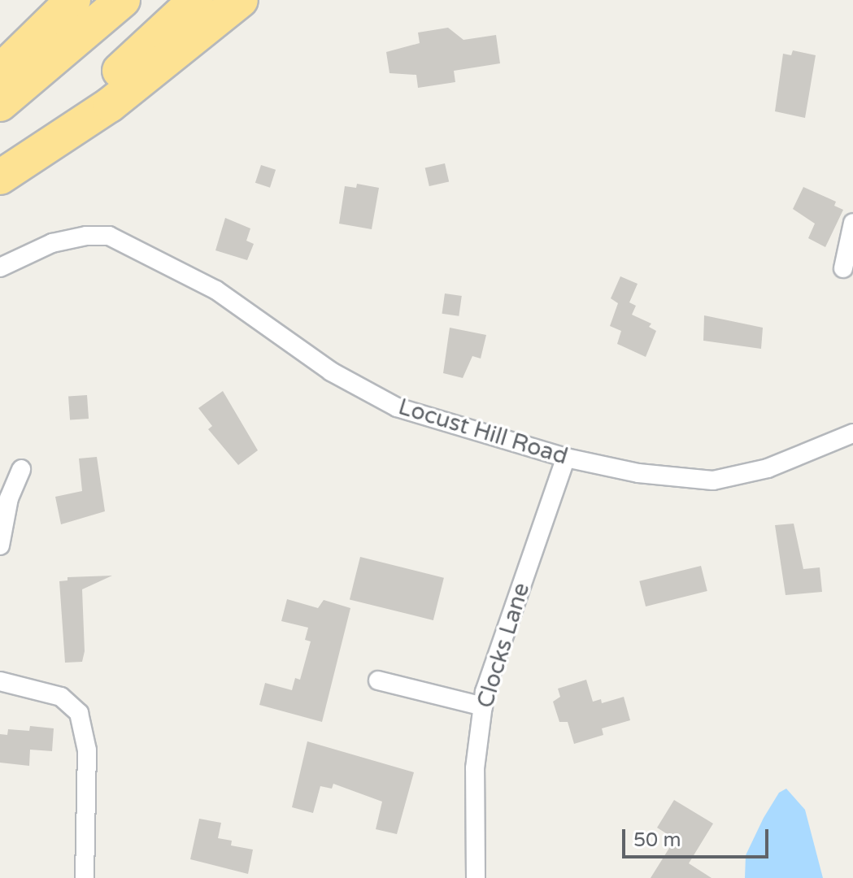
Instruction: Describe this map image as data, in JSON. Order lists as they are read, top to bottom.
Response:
{
  "streets": {
    "street": ["Locust Hill Road", "Clocks Lane"]
  },
  "crossings": [
    ["Locust Hill Road", "Clocks Lane"]
  ],
  "scale_bar": "50 m"
}
